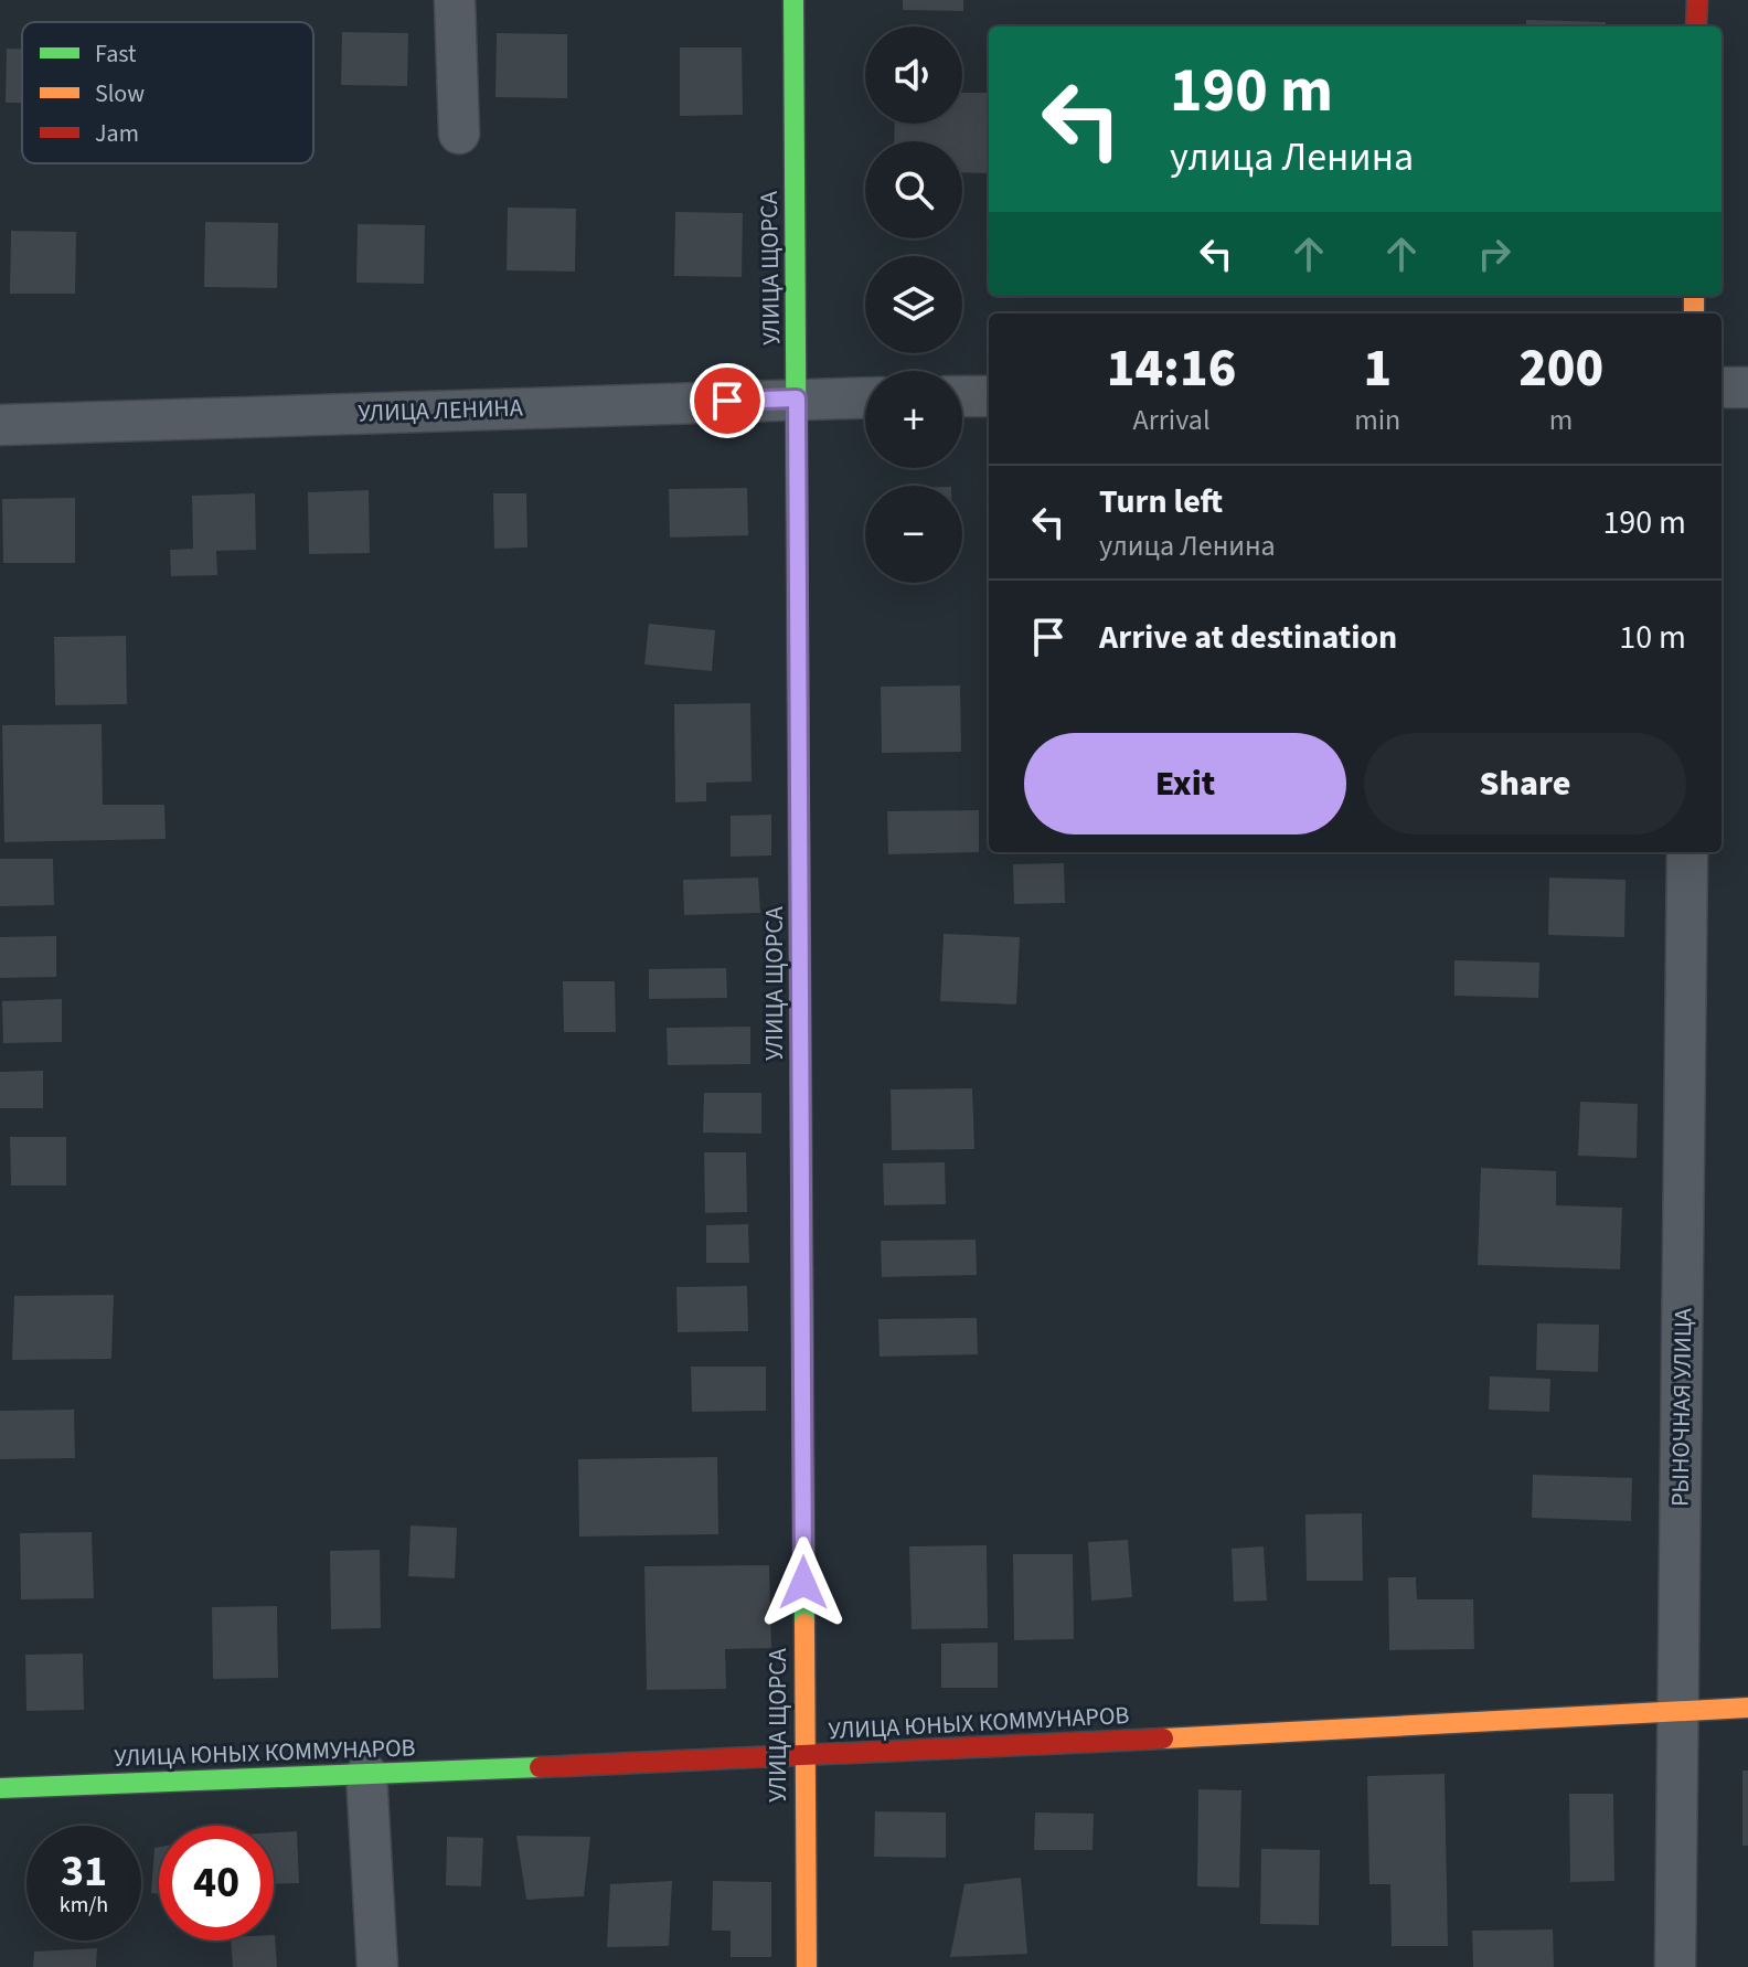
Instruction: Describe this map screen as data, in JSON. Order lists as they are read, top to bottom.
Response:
{
  "streets": {
    "street": [
      "УЛИЦА ЩОРСА",
      "УЛИЦА ЛЕНИНА",
      "РЫНОЧНАЯ УЛИЦА",
      "УЛИЦА ЮНЫХ КОММУНАРОВ"
    ]
  },
  "crossings": [
    ["УЛИЦА ЩОРСА", "УЛИЦА ЛЕНИНА"],
    ["УЛИЦА ЩОРСА", "УЛИЦА ЮНЫХ КОММУНАРОВ"],
    ["РЫНОЧНАЯ УЛИЦА", "УЛИЦА ЮНЫХ КОММУНАРОВ"]
  ],
  "legend": ["Fast", "Slow", "Jam"],
  "page": {
    "map_buttons": ["+", "−"],
    "turn": ["190 m", "улица Ленина"],
    "eta": [
      "14:16",
      "Arrival",
      "1",
      "min",
      "200",
      "m"
    ],
    "list": [
      {
        "name": "Turn left",
        "note": "улица Ленина",
        "value": "190 m"
      },
      {
        "name": "Arrive at destination",
        "value": "10 m"
      }
    ],
    "buttons": ["Exit", "Share"],
    "speed": "31 km/h",
    "limit": "40"
  }
}
